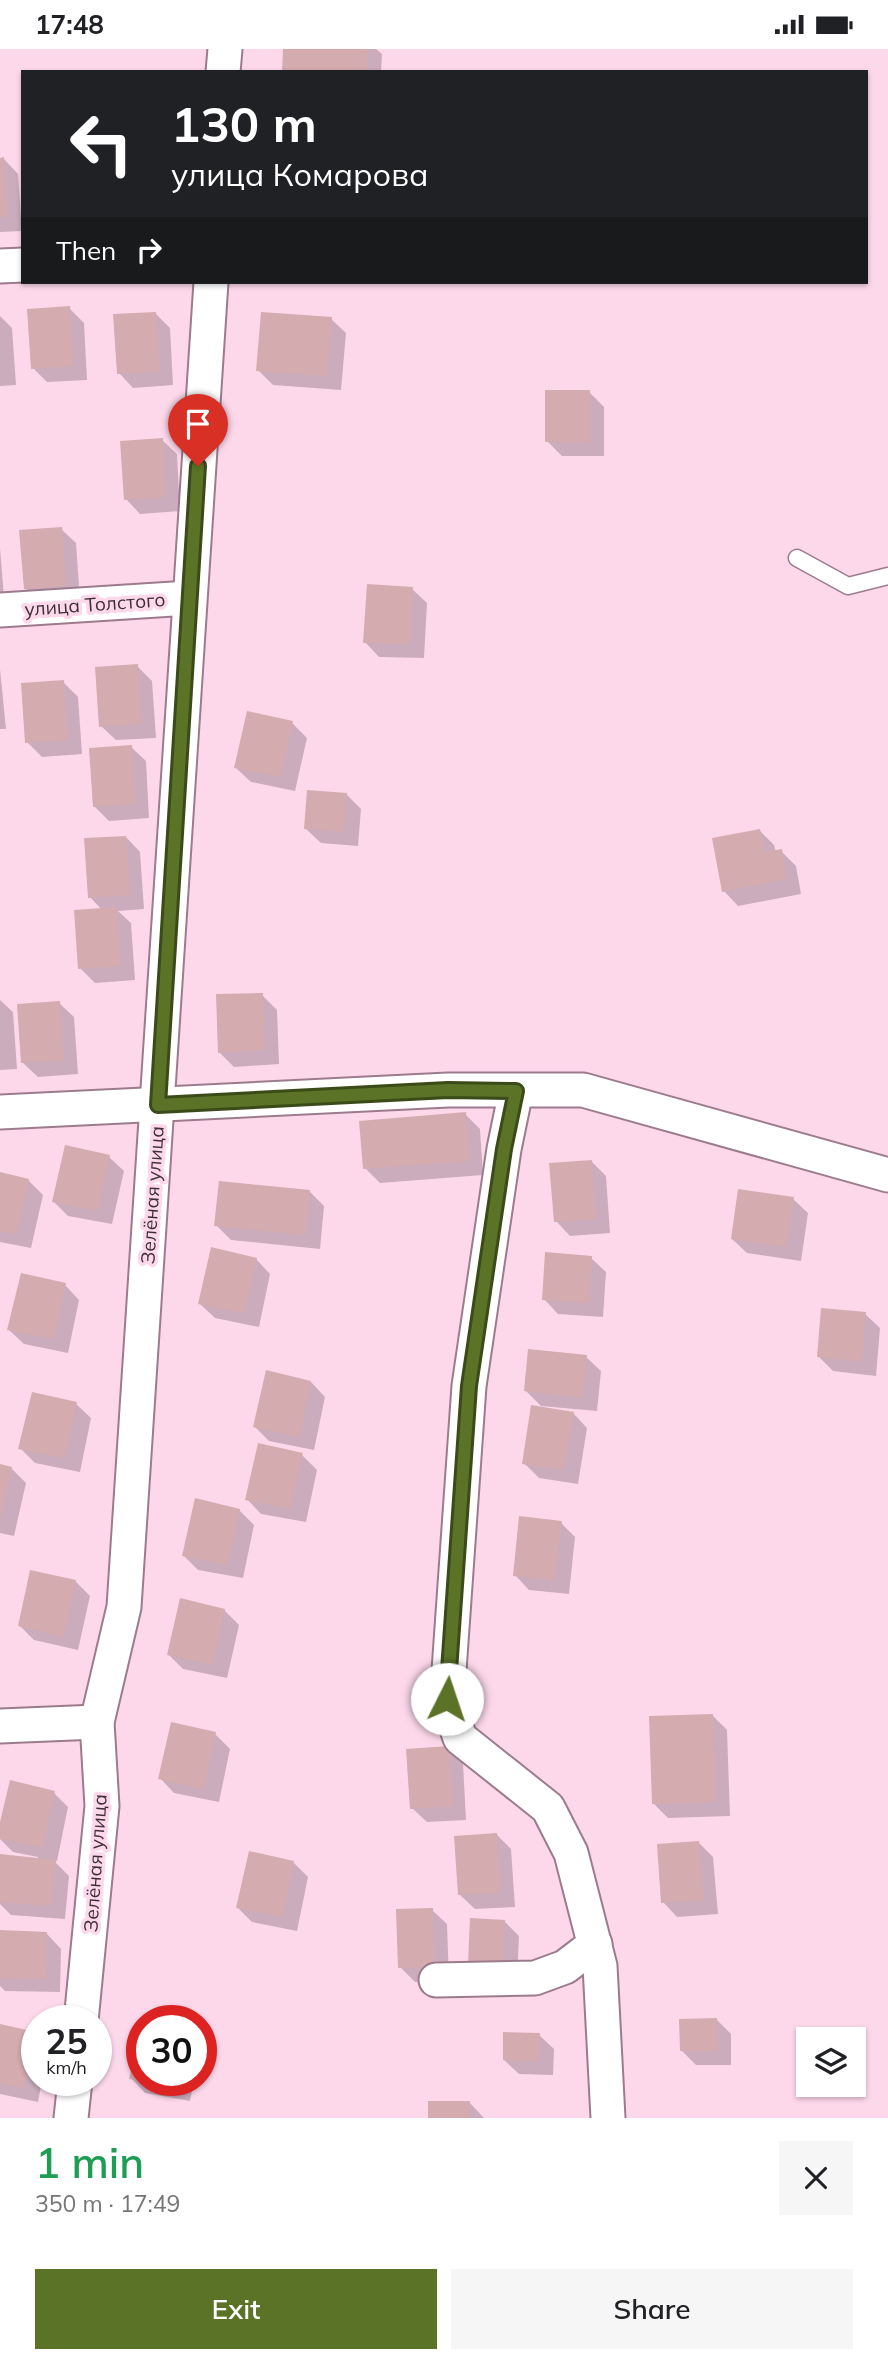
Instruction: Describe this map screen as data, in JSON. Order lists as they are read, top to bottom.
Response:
{
  "streets": {
    "street": ["улица Толстого", "Зелёная улица"]
  },
  "crossings": [
    ["улица Толстого", "Зелёная улица"]
  ],
  "page": {
    "status": "17:48",
    "turn": ["130 m", "улица Комарова"],
    "then": "Then",
    "speed": "25 km/h",
    "limit": "30",
    "heading": ["1 min", "350 m · 17:49"],
    "buttons": ["Exit", "Share"]
  }
}
